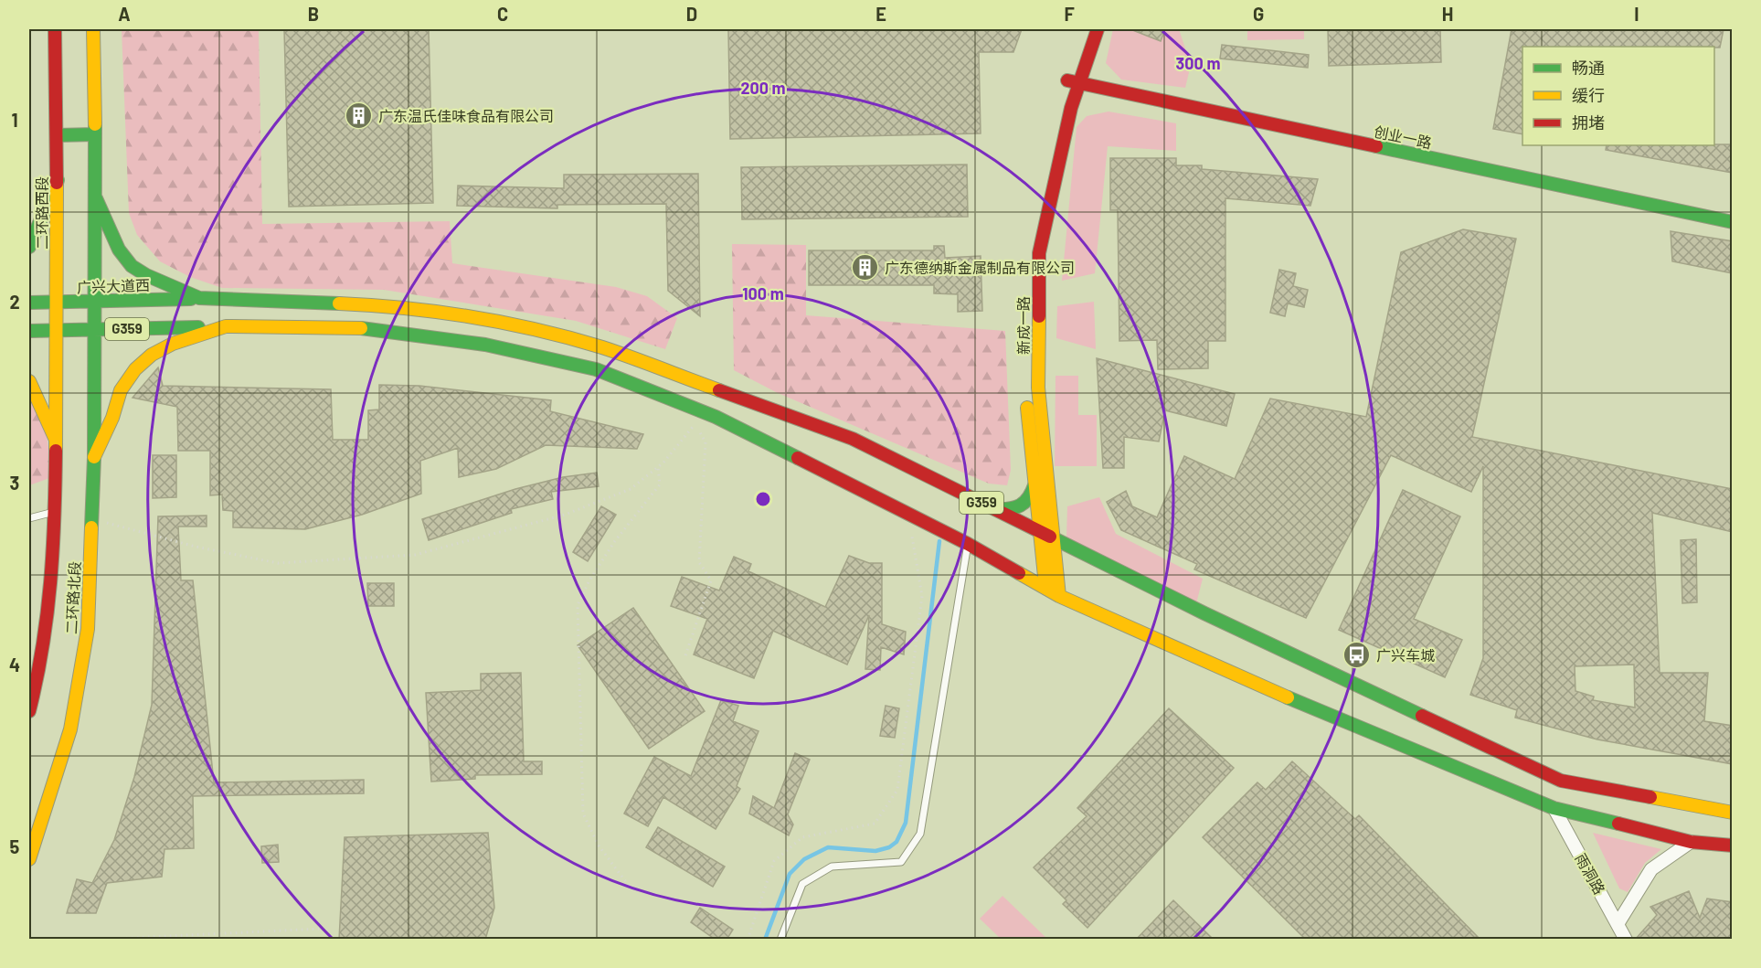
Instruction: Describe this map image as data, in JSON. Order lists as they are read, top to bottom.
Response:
{
  "streets": {
    "main road": [
      "创业一路",
      "二环路西段",
      "广兴大道西",
      "新成一路",
      "G359",
      "二环路北段"
    ],
    "street": ["雨洞路"]
  },
  "crossings": [
    ["创业一路", "新成一路"],
    ["二环路西段", "广兴大道西"],
    ["二环路西段", "G359"],
    ["二环路西段", "二环路北段"],
    ["广兴大道西", "G359"],
    ["新成一路", "G359"],
    ["G359", "二环路北段"],
    ["G359", "雨洞路"]
  ],
  "places": {
    "building": ["广东温氏佳味食品有限公司", "广东德纳斯金属制品有限公司"],
    "bus stop": ["广兴车城"]
  },
  "legend": ["畅通", "缓行", "拥堵"],
  "grid": {
    "columns": [
      "A",
      "B",
      "C",
      "D",
      "E",
      "F",
      "G",
      "H",
      "I"
    ],
    "rows": [
      "1",
      "2",
      "3",
      "4",
      "5"
    ]
  },
  "rings": ["300 m", "200 m", "100 m"]
}
